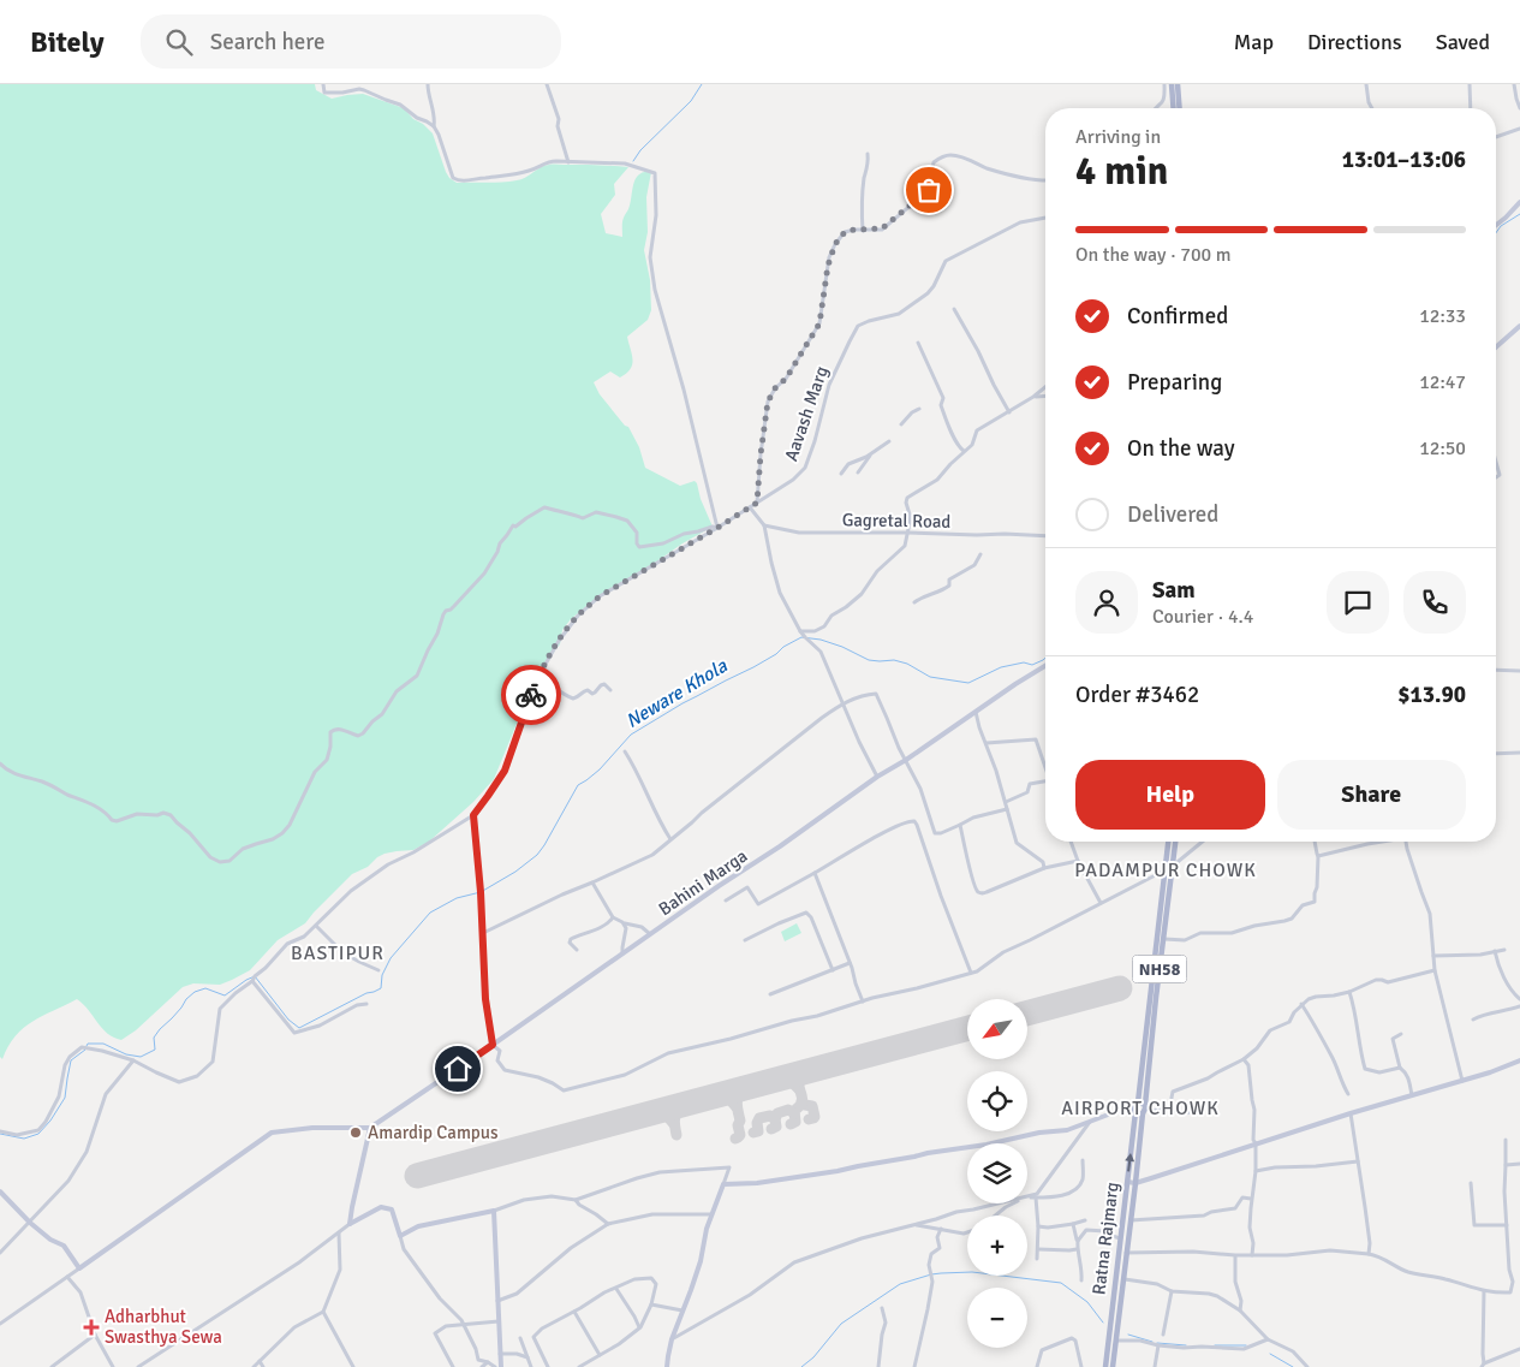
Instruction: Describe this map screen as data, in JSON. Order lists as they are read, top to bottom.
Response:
{
  "streets": {
    "main road": ["NH58", "Ratna Rajmarg"],
    "street": ["Aavash Marg", "Gagretal Road", "Bahini Marga"]
  },
  "districts": ["PADAMPUR CHOWK", "BASTIPUR", "AIRPORT CHOWK"],
  "water": ["Neware Khola"],
  "places": {
    "other": ["Amardip Campus"],
    "health": ["Adharbhut Swasthya Sewa"]
  },
  "north": "bottom left",
  "page": {
    "header": "Bitely",
    "search": "Search here",
    "nav": ["Map", "Directions", "Saved"],
    "heading": ["4 min", "Arriving in", "13:01–13:06"],
    "panel": [
      "Sam",
      "Courier · 4.4",
      "Order #3462",
      "$13.90"
    ],
    "bar": "On the way · 700 m",
    "list": [
      ["Confirmed", "12:33"],
      ["Preparing", "12:47"],
      ["On the way", "12:50"],
      "Delivered"
    ],
    "buttons": ["Help", "Share"],
    "map_buttons": ["+", "−"]
  }
}
